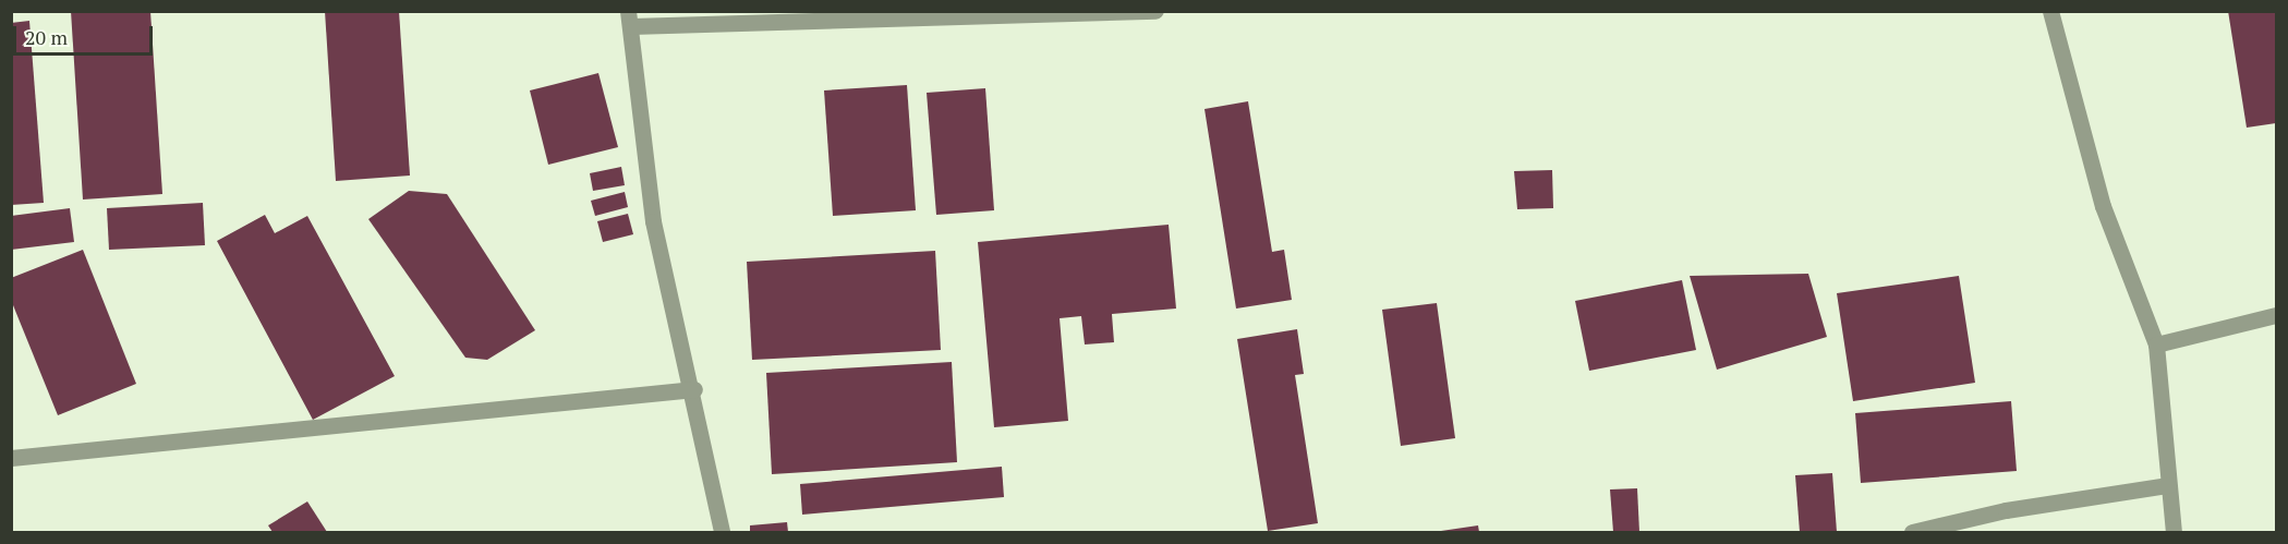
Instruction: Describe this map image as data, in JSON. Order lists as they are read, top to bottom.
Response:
{
  "scale_bar": "20 m"
}
